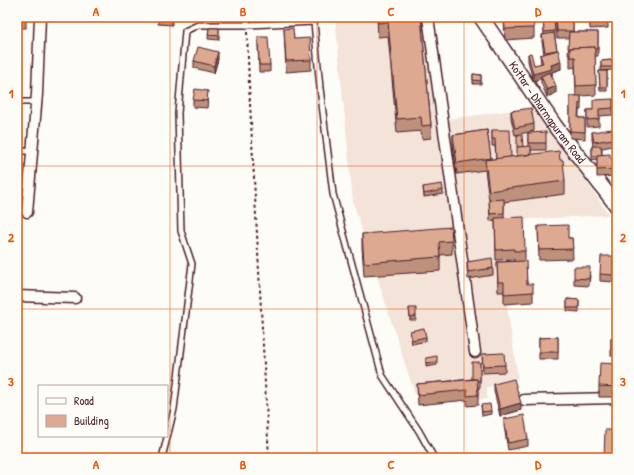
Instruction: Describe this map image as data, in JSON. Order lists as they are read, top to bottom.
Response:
{
  "streets": {
    "main road": ["Kottar - Dharmapuram Road"]
  },
  "legend": ["Road", "Building"],
  "grid": {
    "columns": [
      "A",
      "B",
      "C",
      "D"
    ],
    "rows": ["1", "2", "3"]
  }
}
